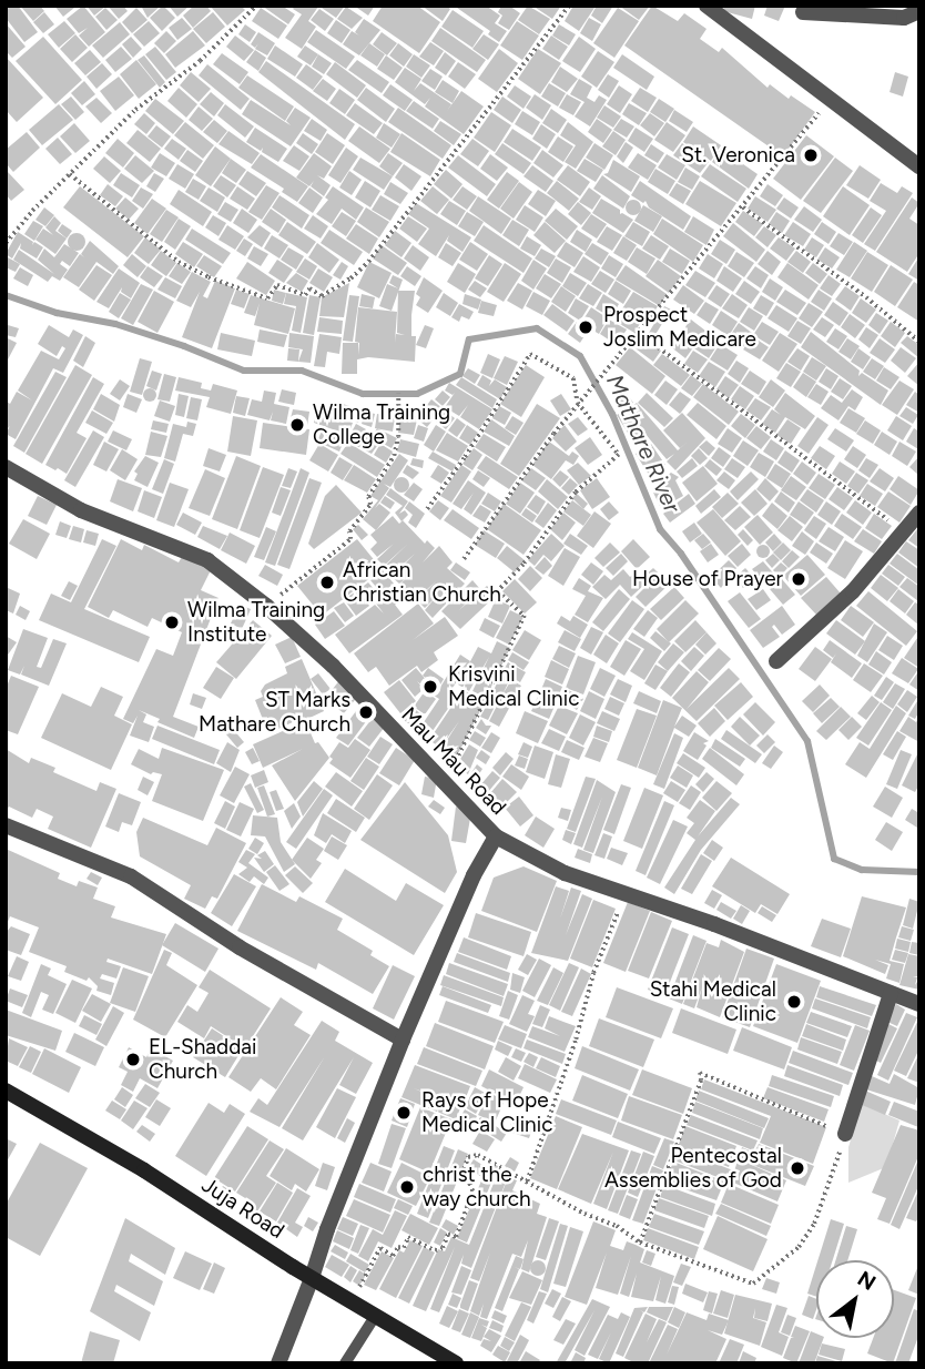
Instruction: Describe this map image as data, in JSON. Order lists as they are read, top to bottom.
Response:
{
  "streets": {
    "main road": ["Juja Road"],
    "street": ["Mau Mau Road"]
  },
  "water": ["Mathare River"],
  "places": [
    "St. Veronica",
    "Prospect Joslim Medicare",
    "Wilma Training College",
    "House of Prayer",
    "African Christian Church",
    "Wilma Training Institute",
    "Krisvini Medical Clinic",
    "ST Marks Mathare Church",
    "Stahi Medical Clinic",
    "EL-Shaddai Church",
    "Rays of Hope Medical Clinic",
    "Pentecostal Assemblies of God",
    "christ the way church"
  ],
  "north": "top right"
}
